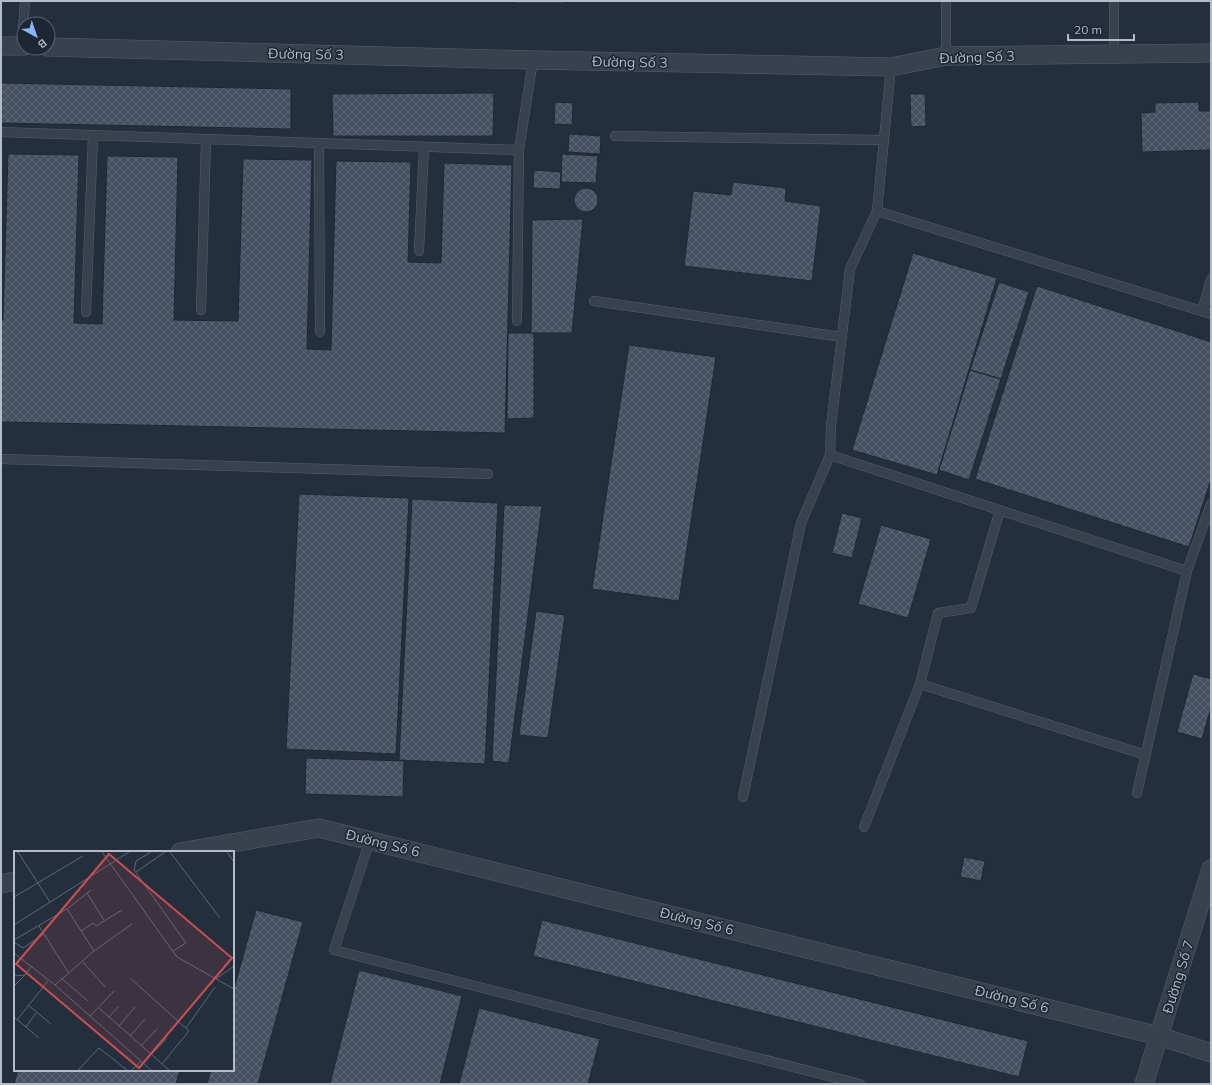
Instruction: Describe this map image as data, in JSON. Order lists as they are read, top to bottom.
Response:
{
  "streets": {
    "street": ["Đường Số 3", "Đường Số 6", "Đường Số 7"]
  },
  "crossings": [
    ["Đường Số 6", "Đường Số 7"]
  ],
  "scale_bar": "20 m",
  "north": "bottom right"
}
